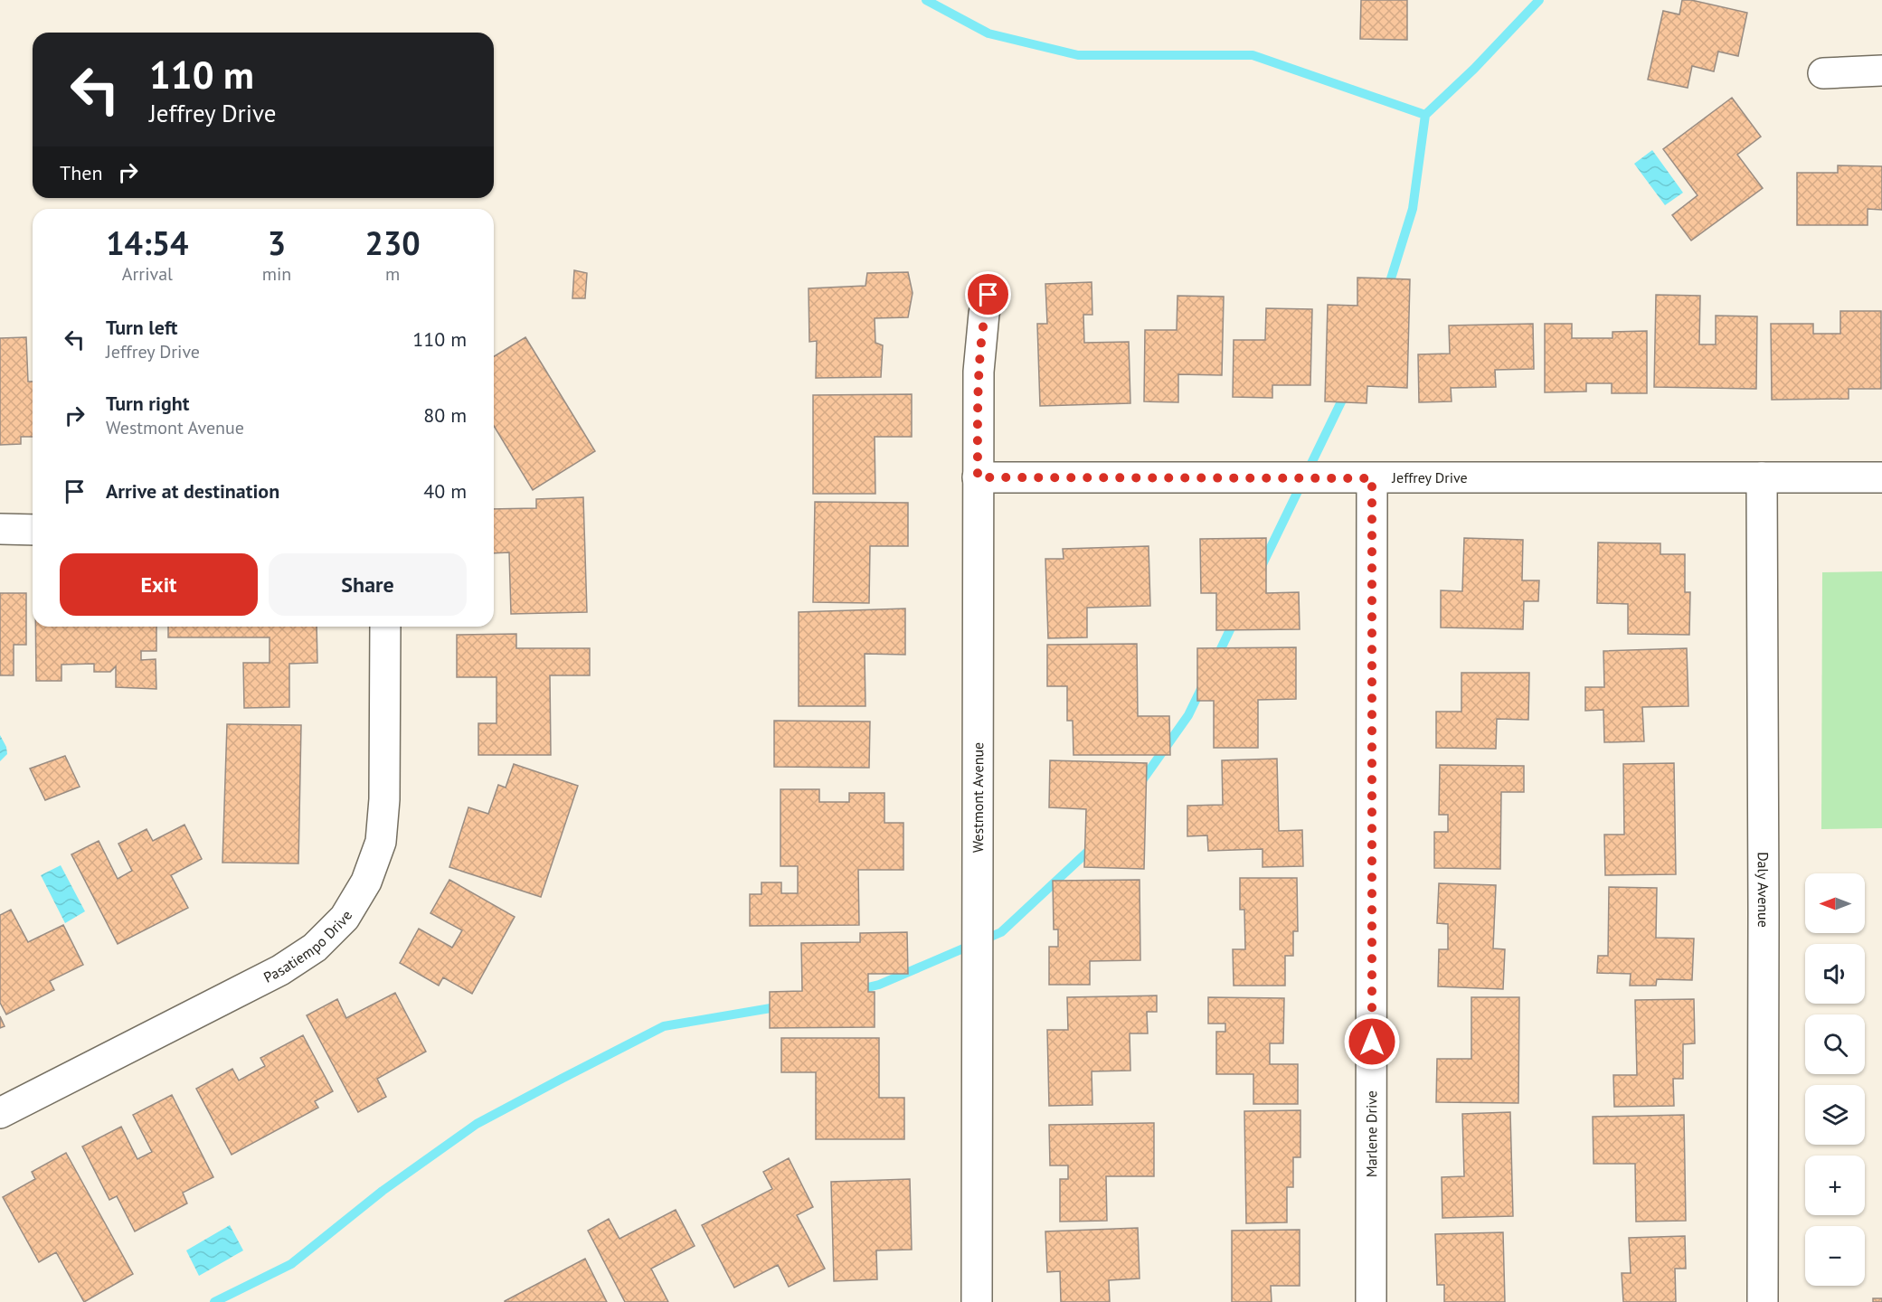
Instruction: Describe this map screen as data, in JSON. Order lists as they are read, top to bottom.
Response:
{
  "streets": {
    "street": [
      "Jeffrey Drive",
      "Westmont Avenue",
      "Daly Avenue",
      "Pasatiempo Drive",
      "Marlene Drive"
    ]
  },
  "crossings": [
    ["Jeffrey Drive", "Westmont Avenue"],
    ["Jeffrey Drive", "Daly Avenue"],
    ["Jeffrey Drive", "Marlene Drive"]
  ],
  "north": "left",
  "page": {
    "turn": ["110 m", "Jeffrey Drive"],
    "then": "Then",
    "eta": [
      "14:54",
      "Arrival",
      "3",
      "min",
      "230",
      "m"
    ],
    "list": [
      {
        "name": "Turn left",
        "note": "Jeffrey Drive",
        "value": "110 m"
      },
      {
        "name": "Turn right",
        "note": "Westmont Avenue",
        "value": "80 m"
      },
      {
        "name": "Arrive at destination",
        "value": "40 m"
      }
    ],
    "buttons": ["Exit", "Share"],
    "map_buttons": ["+", "−"]
  }
}
